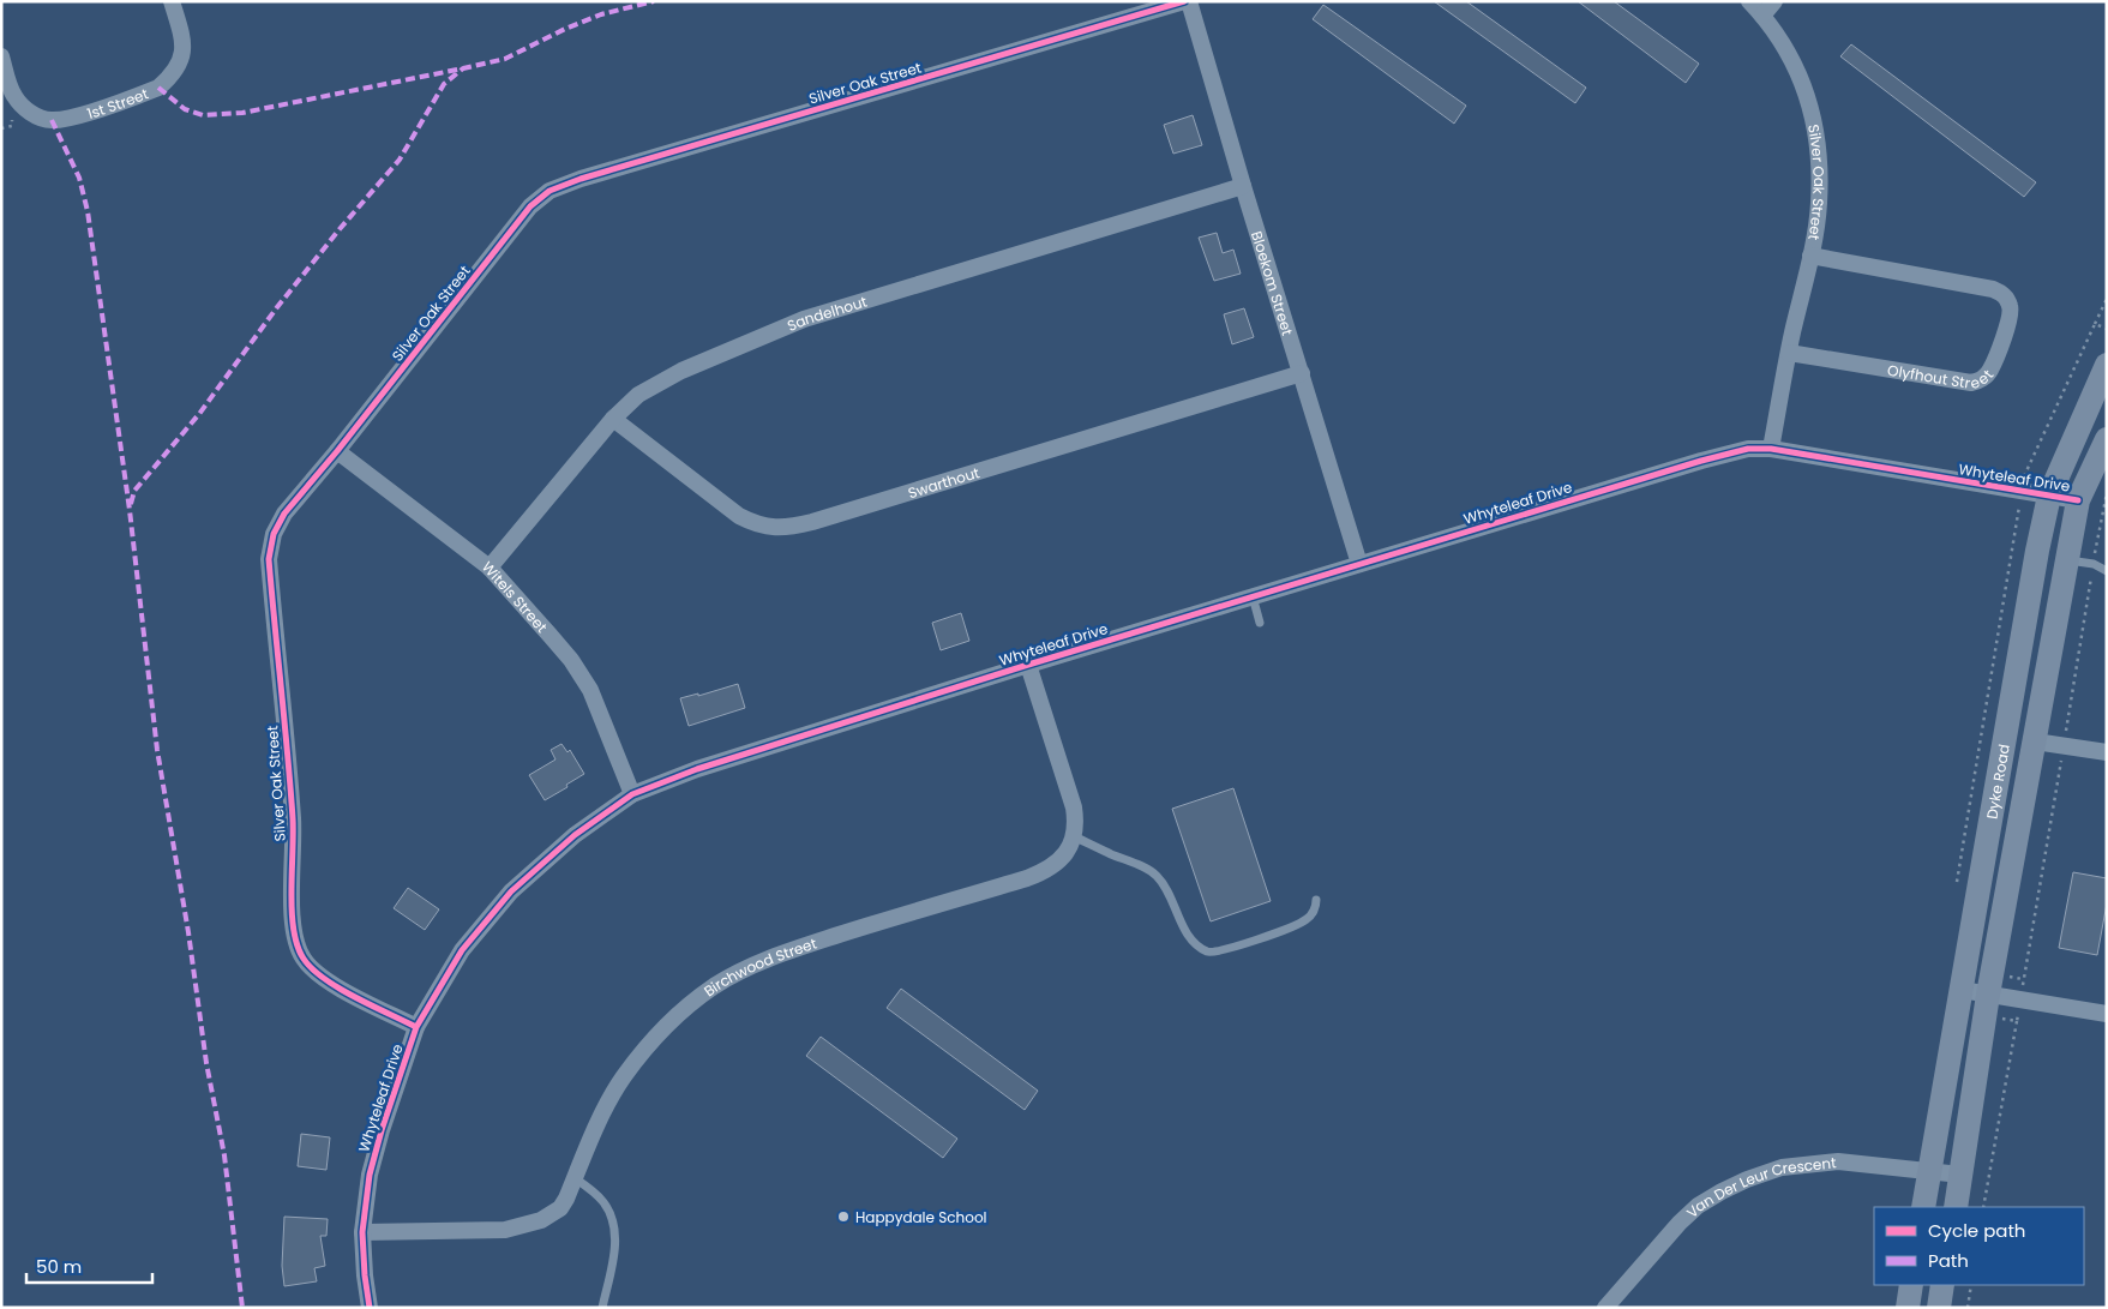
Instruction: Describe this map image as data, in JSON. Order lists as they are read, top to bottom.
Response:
{
  "streets": {
    "street": [
      "Silver Oak Street",
      "1st Street",
      "Bloekom Street",
      "Sandelhout",
      "Olyfhout Street",
      "Whyteleaf Drive",
      "Swarthout",
      "Witels Street",
      "Dyke Road",
      "Birchwood Street",
      "Van Der Leur Crescent"
    ]
  },
  "crossings": [
    ["Silver Oak Street", "Olyfhout Street"],
    ["Silver Oak Street", "Whyteleaf Drive"],
    ["Silver Oak Street", "Witels Street"],
    ["Bloekom Street", "Sandelhout"],
    ["Bloekom Street", "Whyteleaf Drive"],
    ["Bloekom Street", "Swarthout"],
    ["Sandelhout", "Swarthout"],
    ["Sandelhout", "Witels Street"],
    ["Whyteleaf Drive", "Witels Street"],
    ["Whyteleaf Drive", "Dyke Road"],
    ["Whyteleaf Drive", "Birchwood Street"],
    ["Dyke Road", "Van Der Leur Crescent"]
  ],
  "places": ["Happydale School"],
  "legend": ["Cycle path", "Path"],
  "scale_bar": "50 m"
}
